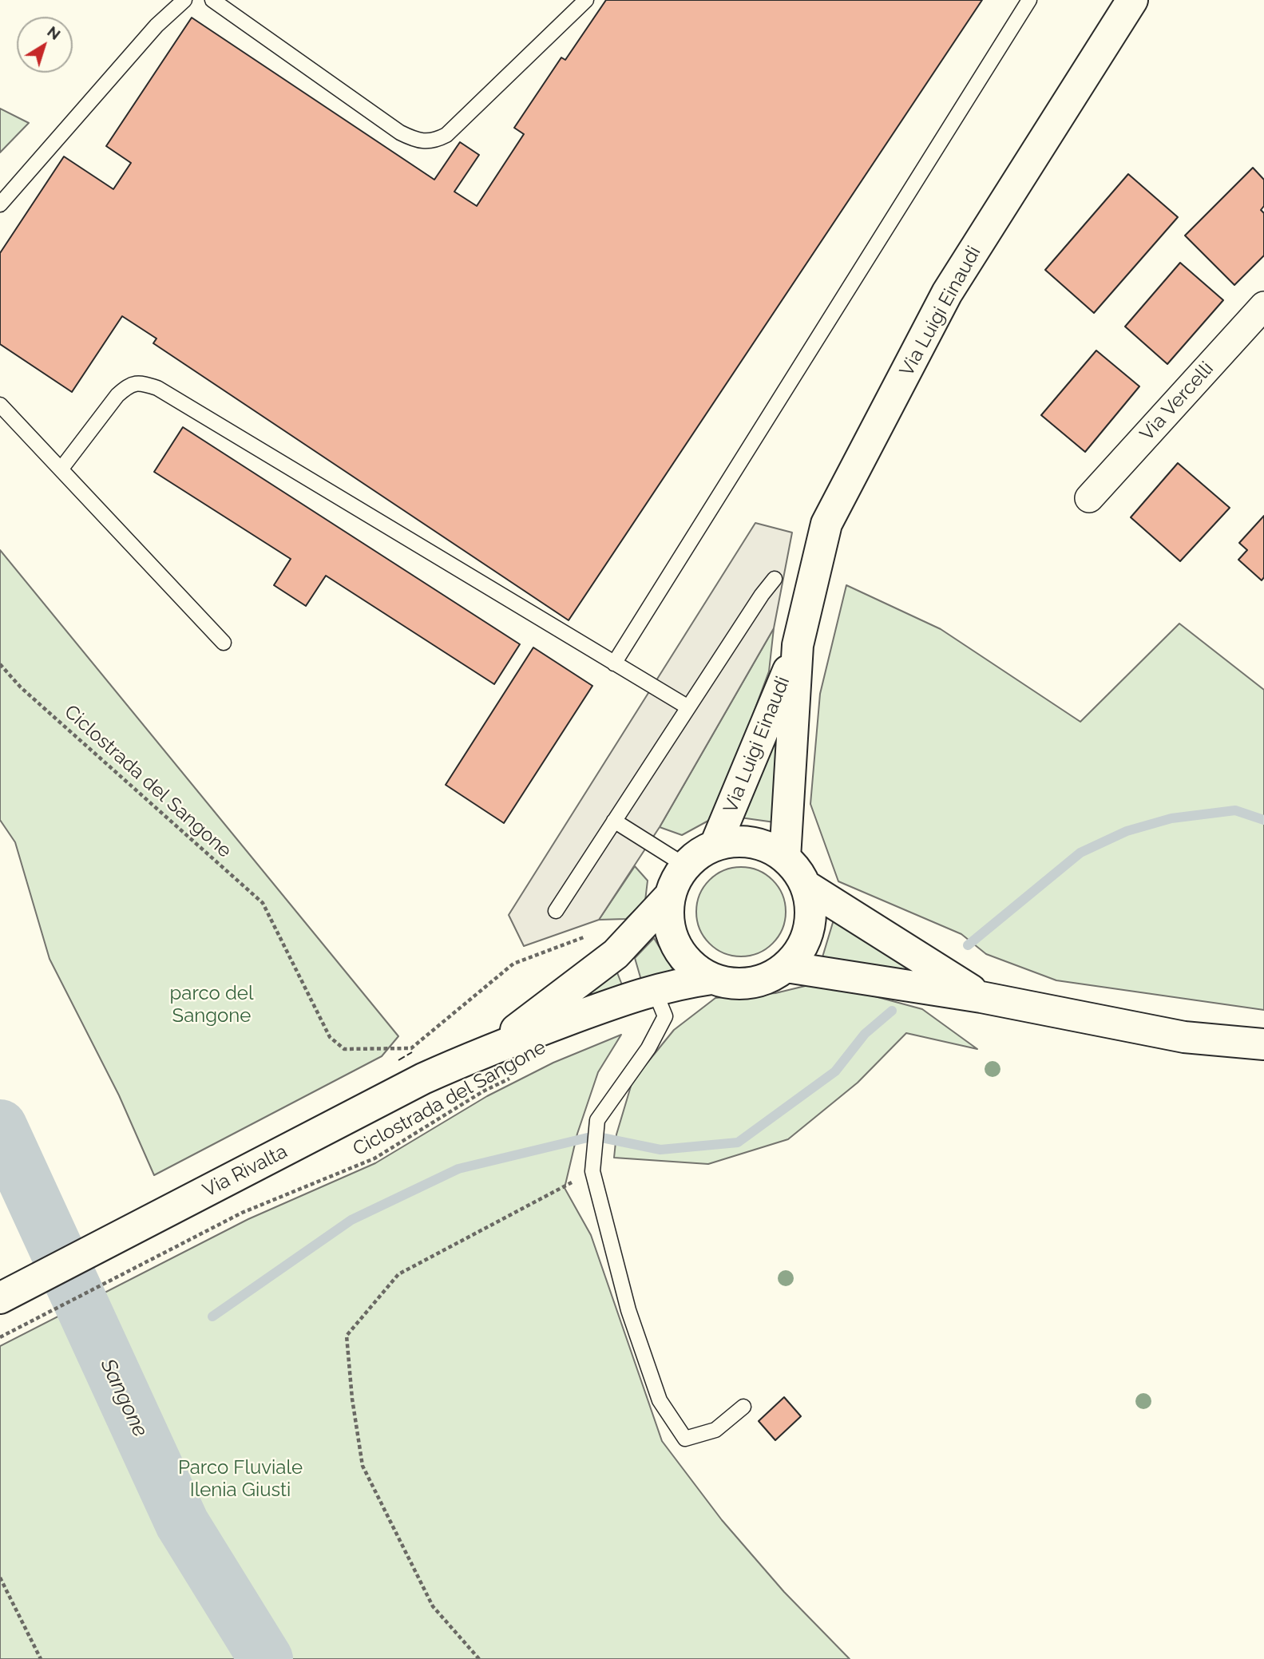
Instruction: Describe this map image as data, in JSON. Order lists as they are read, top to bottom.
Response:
{
  "streets": {
    "main road": ["Via Luigi Einaudi", "Via Rivalta"],
    "street": ["Via Vercelli"],
    "path": ["Ciclostrada del Sangone"]
  },
  "crossings": [
    ["Via Luigi Einaudi", "Via Rivalta"],
    ["Ciclostrada del Sangone", "Via Rivalta"]
  ],
  "water": ["Sangone"],
  "parks": ["parco del Sangone", "Parco Fluviale Ilenia Giusti"],
  "north": "top right"
}
